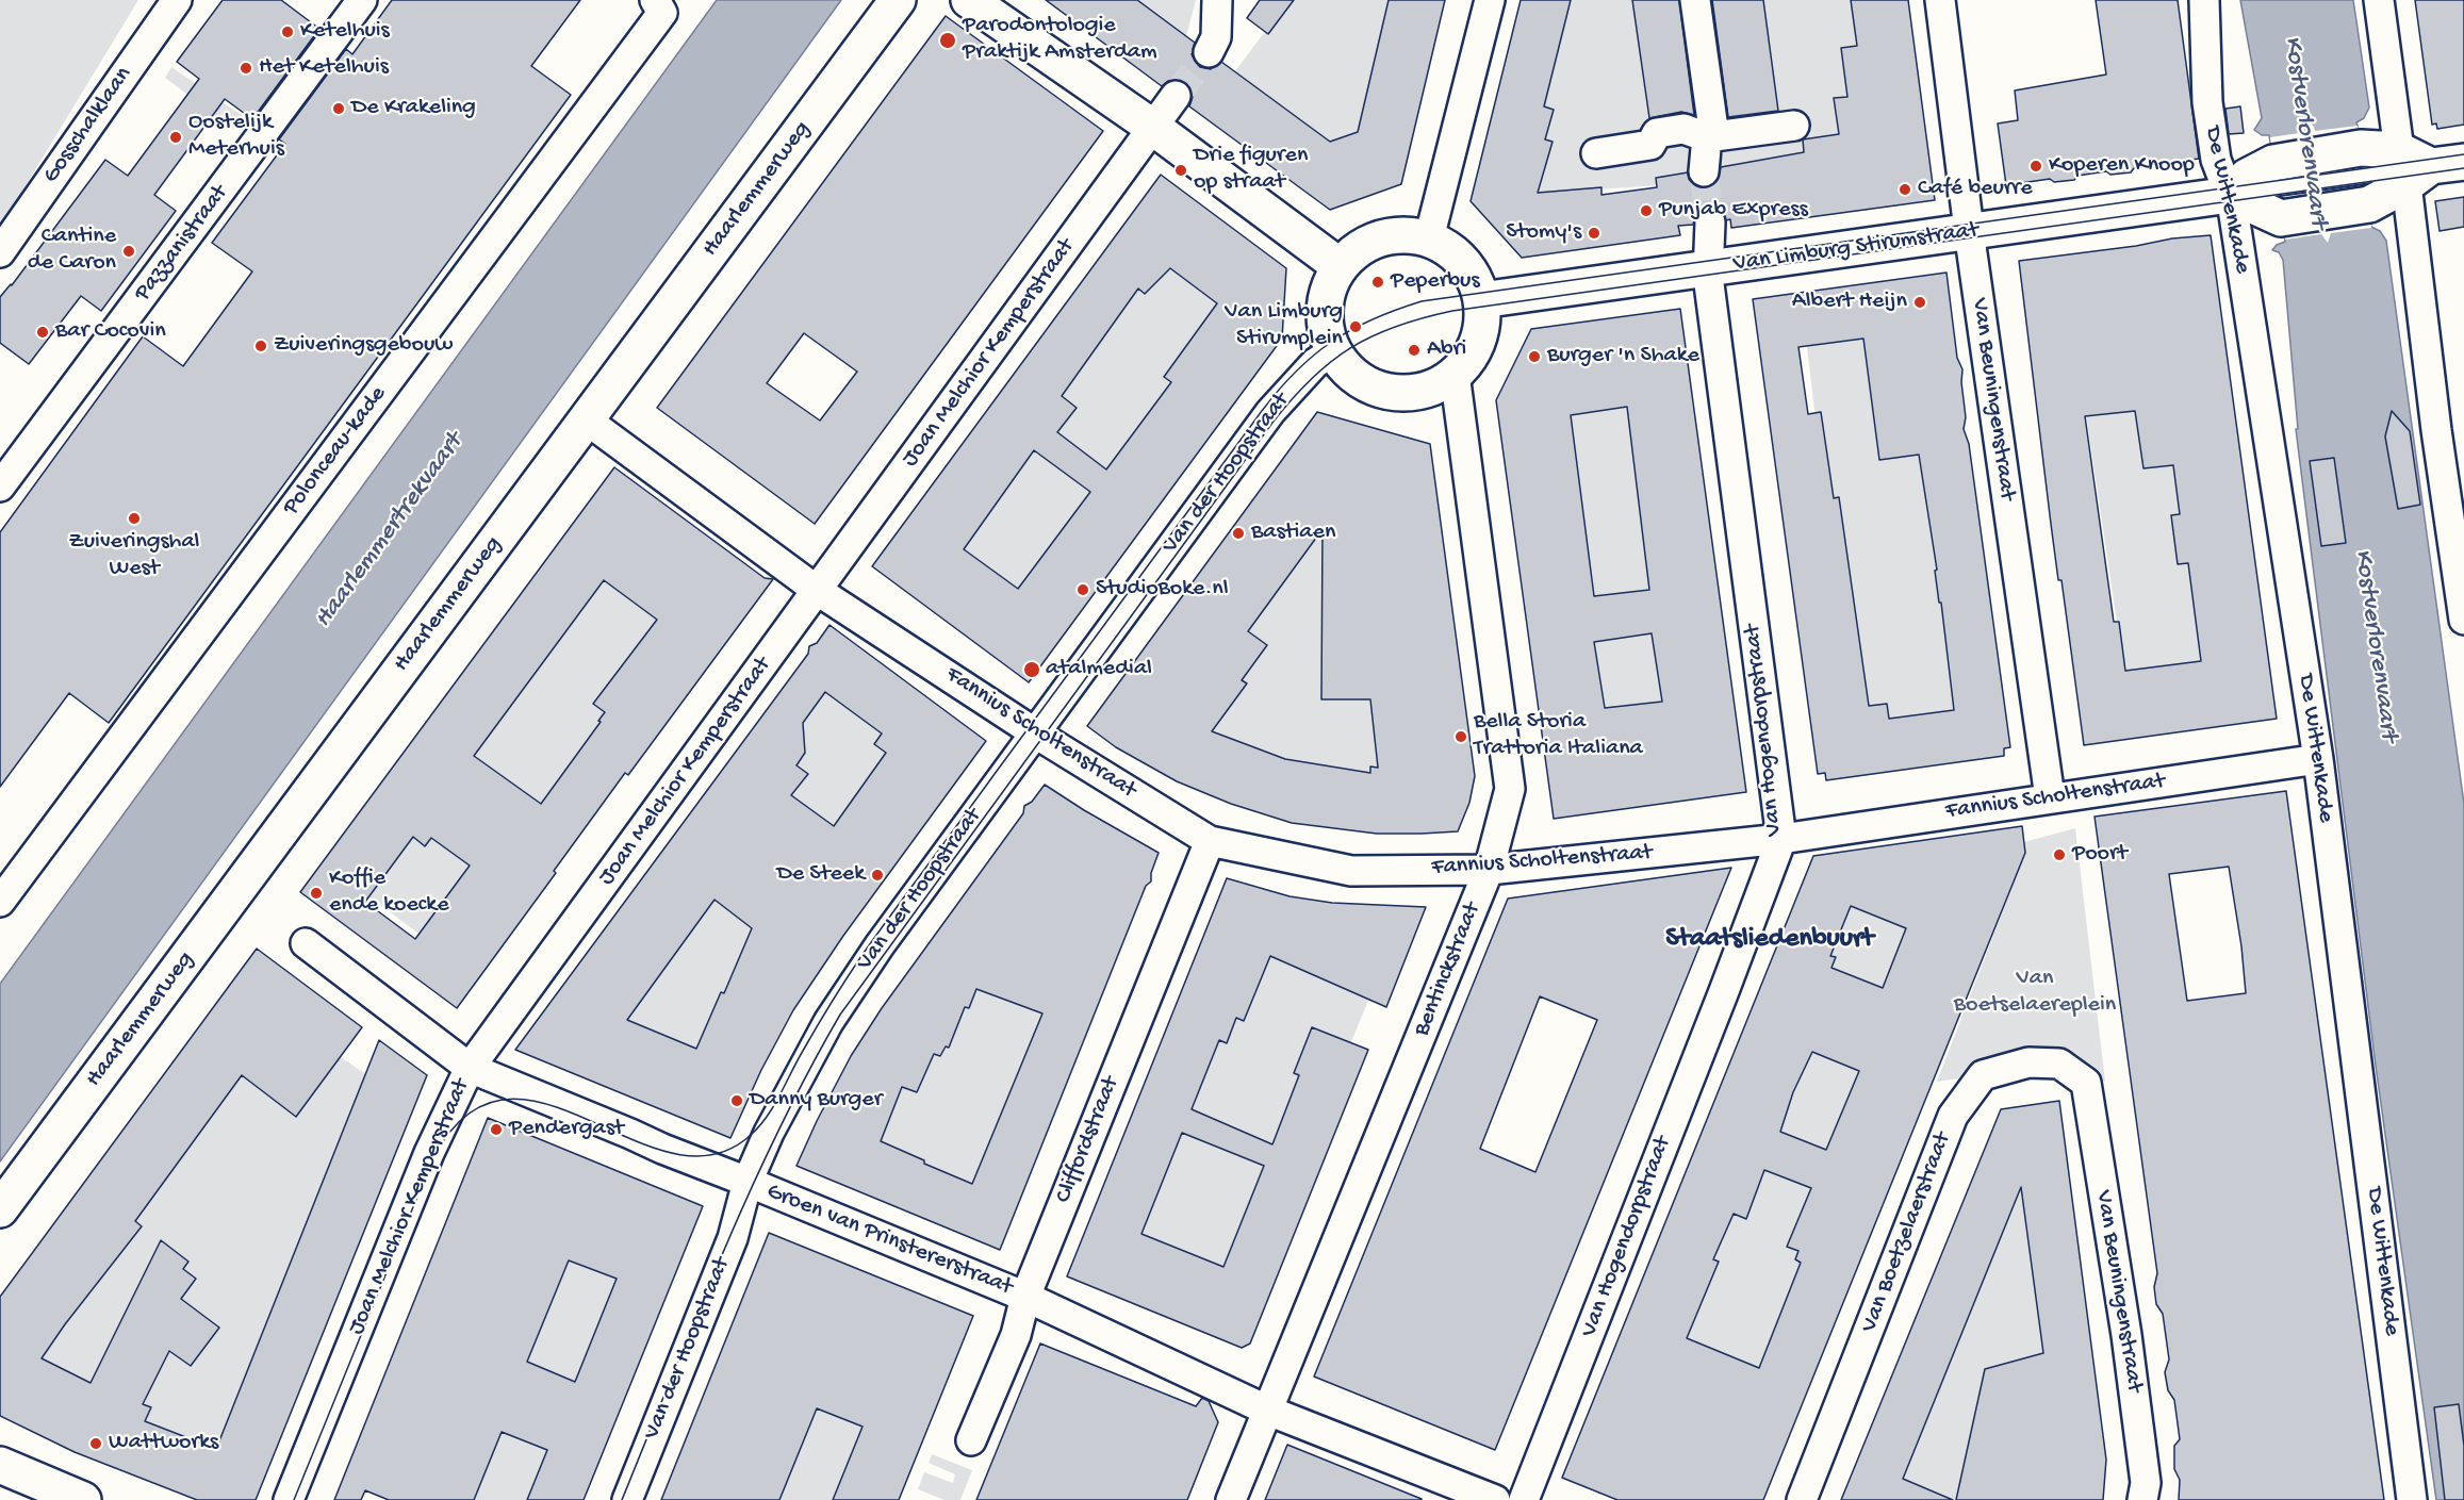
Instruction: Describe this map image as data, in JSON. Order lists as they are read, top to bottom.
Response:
{
  "streets": {
    "street": [
      "Gosschalklaan",
      "Haarlemmerweg",
      "De Wittenkade",
      "Pazzanistraat",
      "Van Limburg Stirumstraat",
      "Joan Melchior Kemperstraat",
      "Van Beuningenstraat",
      "Polonceau-kade",
      "Van der Hoopstraat",
      "Van Hogendorpstraat",
      "Fannius Scholtenstraat",
      "Bentinckstraat",
      "Cliffordstraat",
      "Van Boetzelaerstraat",
      "Groen van Prinstererstraat"
    ]
  },
  "crossings": [
    ["Haarlemmerweg", "Fannius Scholtenstraat"],
    ["De Wittenkade", "Van Limburg Stirumstraat"],
    ["De Wittenkade", "Fannius Scholtenstraat"],
    ["Van Limburg Stirumstraat", "Van Beuningenstraat"],
    ["Van Limburg Stirumstraat", "Van der Hoopstraat"],
    ["Van Limburg Stirumstraat", "Van Hogendorpstraat"],
    ["Van Limburg Stirumstraat", "Bentinckstraat"],
    ["Joan Melchior Kemperstraat", "Fannius Scholtenstraat"],
    ["Joan Melchior Kemperstraat", "Groen van Prinstererstraat"],
    ["Van Beuningenstraat", "Fannius Scholtenstraat"],
    ["Van Beuningenstraat", "Van Boetzelaerstraat"],
    ["Van der Hoopstraat", "Fannius Scholtenstraat"],
    ["Van der Hoopstraat", "Bentinckstraat"],
    ["Van der Hoopstraat", "Groen van Prinstererstraat"],
    ["Van Hogendorpstraat", "Fannius Scholtenstraat"],
    ["Fannius Scholtenstraat", "Bentinckstraat"],
    ["Fannius Scholtenstraat", "Cliffordstraat"],
    ["Bentinckstraat", "Groen van Prinstererstraat"],
    ["Cliffordstraat", "Groen van Prinstererstraat"]
  ],
  "districts": ["Staatsliedenbuurt"],
  "water": ["Kostverlorenvaart", "Haarlemmertrekvaart"],
  "parks": ["Van Boetselaereplein"],
  "places": [
    "Ketelhuis",
    "Parodontologie Praktijk Amsterdam",
    "Het Ketelhuis",
    "De Krakeling",
    "Oostelijk Meterhuis",
    "Koperen Knoop",
    "Drie figuren op straat",
    "Café beurre",
    "Punjab Express",
    "Stomy's",
    "Cantine de Caron",
    "Peperbus",
    "Albert Heijn",
    "Van Limburg Stirumplein",
    "Bar Cocovin",
    "Zuiveringsgebouw",
    "Abri",
    "Burger 'n Shake",
    "Zuiveringshal West",
    "Bastiaen",
    "StudioBoke.nl",
    "atalmedial",
    "Bella Storia Trattoria Italiana",
    "Poort",
    "De Steek",
    "Koffie ende koecke",
    "Danny Burger",
    "Pendergast",
    "Wattworks"
  ]
}
